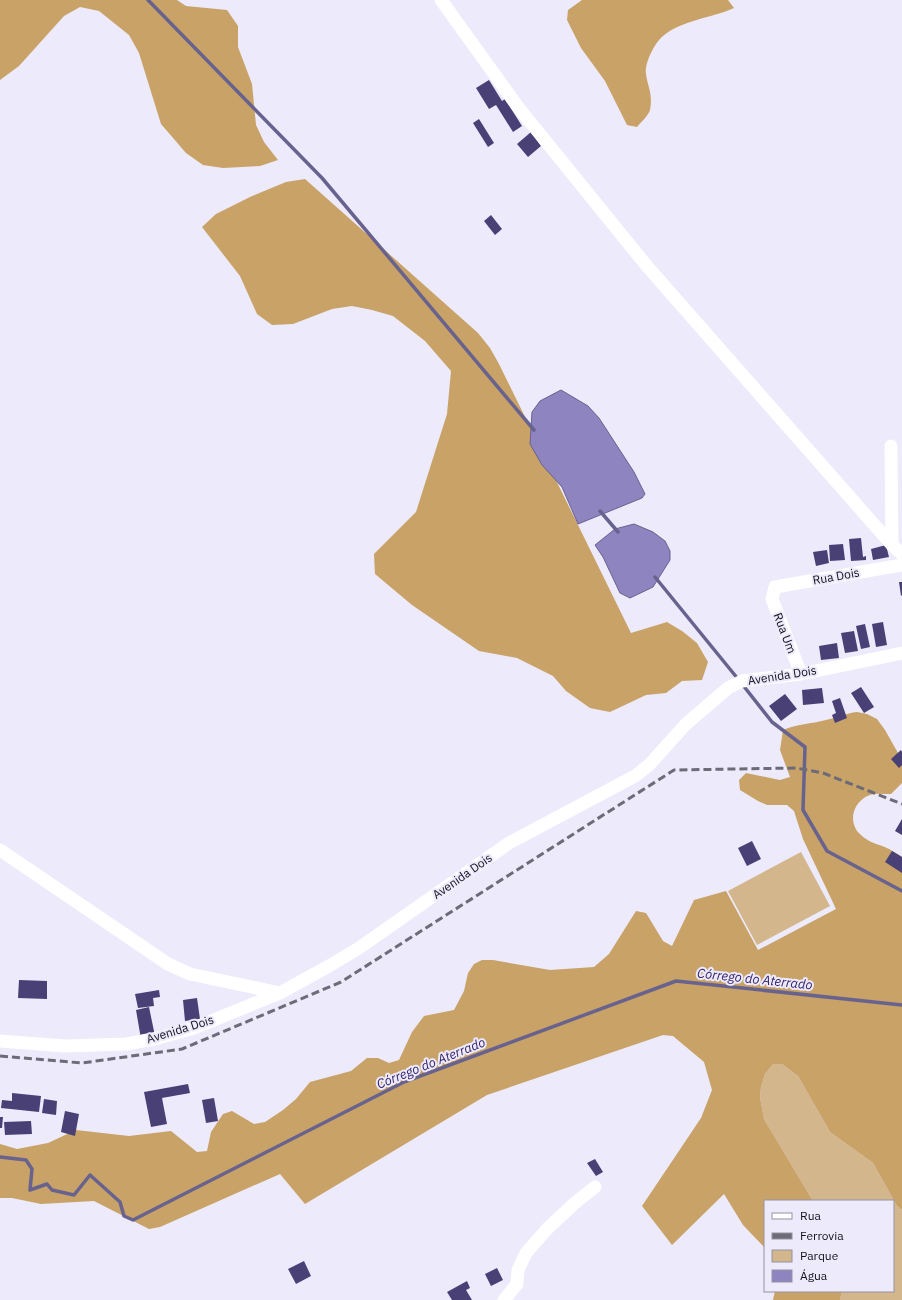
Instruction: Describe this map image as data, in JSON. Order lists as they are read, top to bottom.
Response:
{
  "streets": {
    "street": ["Rua Dois", "Rua Um", "Avenida Dois"]
  },
  "crossings": [
    ["Rua Dois", "Rua Um"],
    ["Rua Um", "Avenida Dois"]
  ],
  "water": ["Córrego do Aterrado"],
  "legend": [
    "Rua",
    "Ferrovia",
    "Parque",
    "Água"
  ]
}
